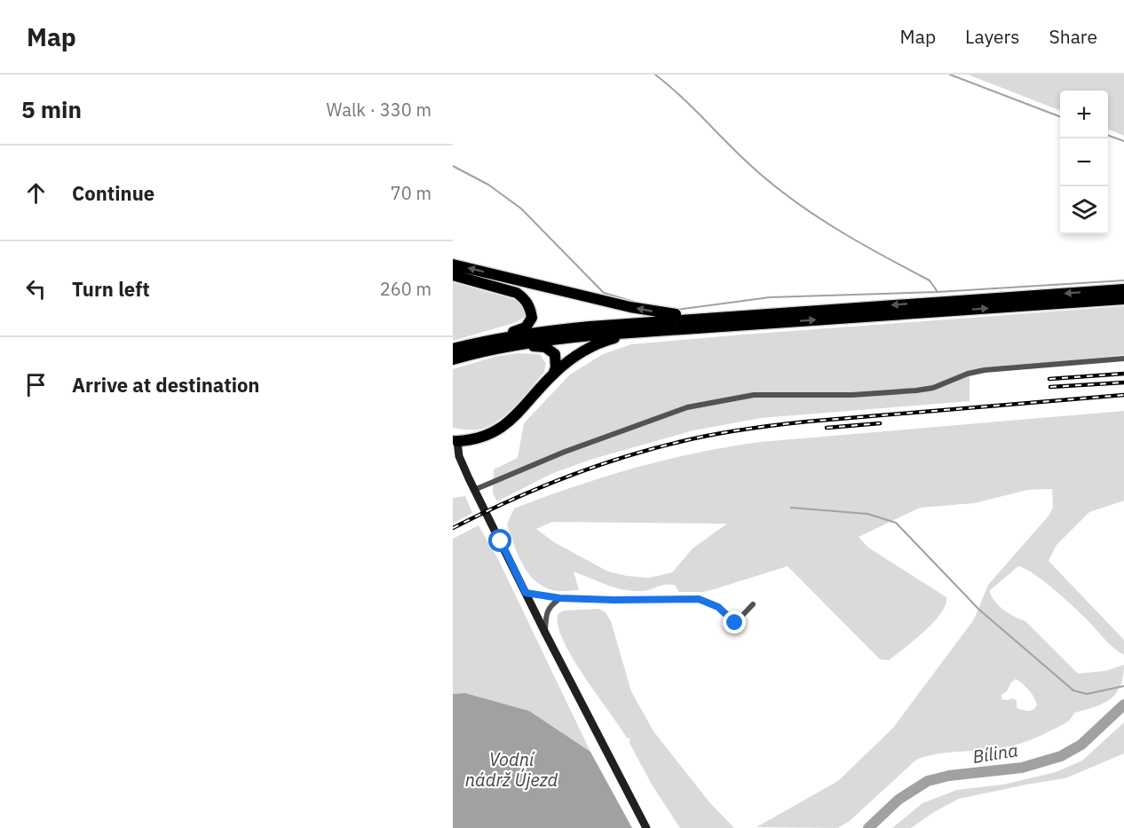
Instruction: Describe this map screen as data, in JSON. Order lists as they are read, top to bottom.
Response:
{
  "water": ["Bílina", "Vodní nádrž Újezd"],
  "page": {
    "header": "Map",
    "nav": ["Map", "Layers", "Share"],
    "heading": ["5 min", "Walk · 330 m"],
    "map_buttons": ["+", "−"],
    "list": [
      ["Continue", "70 m"],
      ["Turn left", "260 m"],
      "Arrive at destination"
    ]
  }
}
